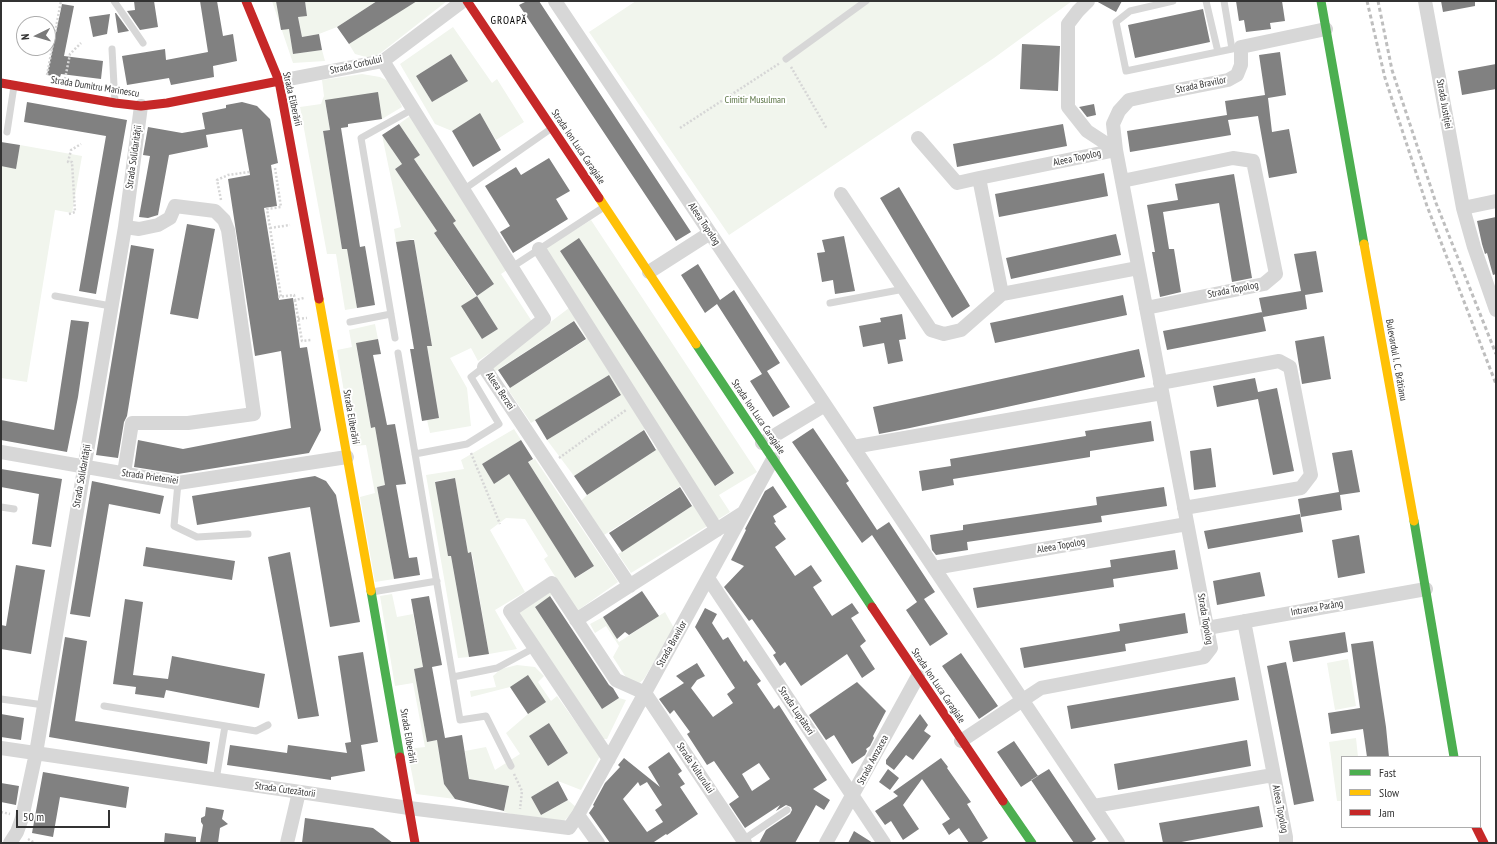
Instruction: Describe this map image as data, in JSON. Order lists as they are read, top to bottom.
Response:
{
  "streets": {
    "street": [
      "Strada Corbului",
      "Strada Bravilor",
      "Strada Dumitru Marinescu",
      "Strada Eliberării",
      "Strada Justiției",
      "Strada Ion Luca Caragiale",
      "Strada Solidarității",
      "Aleea Topolog",
      "Strada Topolog",
      "Bulevardul I. C. Brătianu",
      "Aleea Berzei",
      "Strada Prieteniei",
      "Intrarea Parâng",
      "Strada Luptători",
      "Strada Amzacea",
      "Strada Vulturului",
      "Strada Cutezătorii"
    ]
  },
  "crossings": [
    ["Strada Corbului", "Strada Dumitru Marinescu"],
    ["Strada Corbului", "Strada Eliberării"],
    ["Strada Corbului", "Aleea Berzei"],
    ["Strada Bravilor", "Strada Ion Luca Caragiale"],
    ["Strada Bravilor", "Aleea Topolog"],
    ["Strada Bravilor", "Strada Topolog"],
    ["Strada Bravilor", "Strada Luptători"],
    ["Strada Bravilor", "Strada Vulturului"],
    ["Strada Bravilor", "Strada Cutezătorii"],
    ["Strada Dumitru Marinescu", "Strada Eliberării"],
    ["Strada Dumitru Marinescu", "Strada Solidarității"],
    ["Strada Eliberării", "Strada Prieteniei"],
    ["Strada Eliberării", "Strada Cutezătorii"],
    ["Strada Ion Luca Caragiale", "Strada Amzacea"],
    ["Strada Solidarității", "Strada Prieteniei"],
    ["Strada Solidarității", "Strada Cutezătorii"],
    ["Aleea Topolog", "Strada Topolog"],
    ["Aleea Topolog", "Intrarea Parâng"],
    ["Strada Topolog", "Intrarea Parâng"],
    ["Bulevardul I. C. Brătianu", "Intrarea Parâng"],
    ["Strada Luptători", "Strada Amzacea"]
  ],
  "districts": ["GROAPĂ"],
  "parks": ["Cimitir Musulman"],
  "legend": ["Fast", "Slow", "Jam"],
  "scale_bar": "50 m",
  "north": "left"
}
